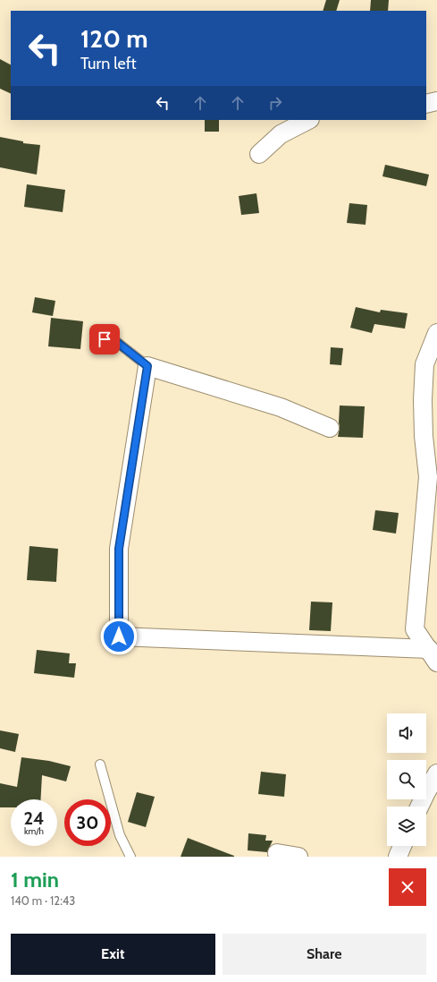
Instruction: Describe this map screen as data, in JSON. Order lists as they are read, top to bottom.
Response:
{
  "page": {
    "turn": ["120 m", "Turn left"],
    "speed": "24 km/h",
    "limit": "30",
    "heading": ["1 min", "140 m · 12:43"],
    "buttons": ["Exit", "Share"]
  }
}
